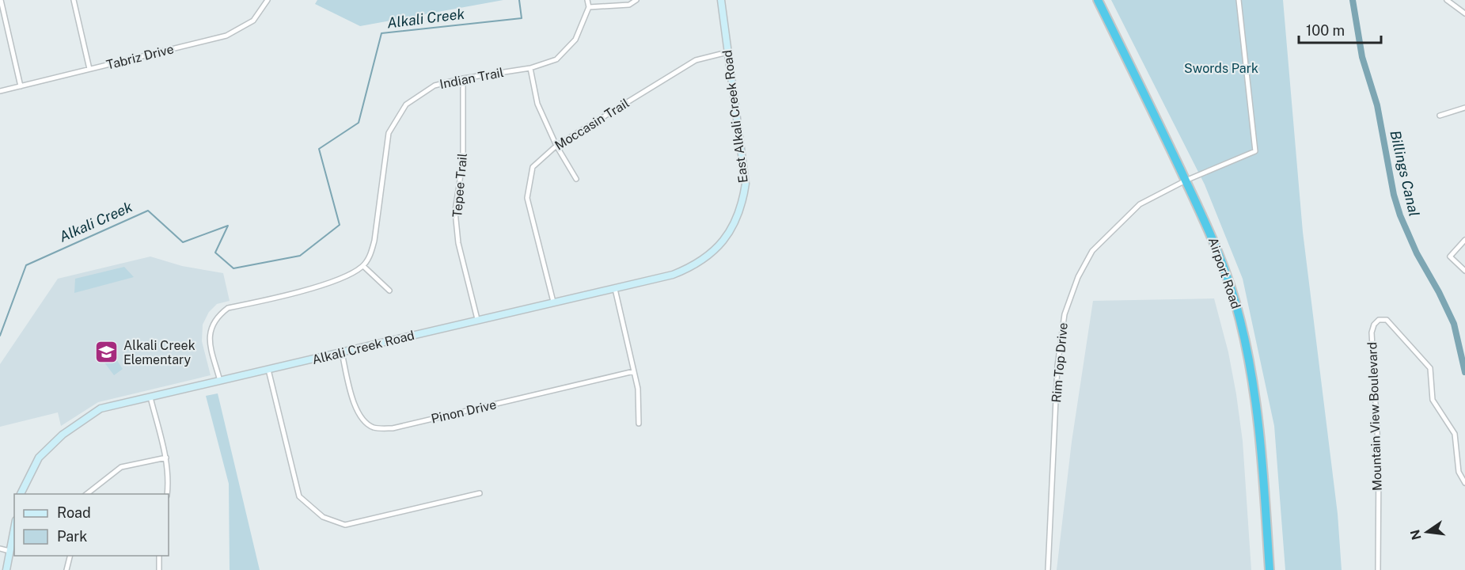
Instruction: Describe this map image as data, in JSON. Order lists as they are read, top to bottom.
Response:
{
  "streets": {
    "highway": ["Airport Road"],
    "street": [
      "Tabriz Drive",
      "Indian Trail",
      "East Alkali Creek Road",
      "Moccasin Trail",
      "Tepee Trail",
      "Alkali Creek Road",
      "Rim Top Drive",
      "Pinon Drive",
      "Mountain View Boulevard"
    ]
  },
  "crossings": [
    ["Indian Trail", "Tepee Trail"],
    ["East Alkali Creek Road", "Moccasin Trail"],
    ["East Alkali Creek Road", "Alkali Creek Road"],
    ["Moccasin Trail", "Alkali Creek Road"],
    ["Tepee Trail", "Alkali Creek Road"],
    ["Airport Road", "Rim Top Drive"],
    ["Alkali Creek Road", "Pinon Drive"]
  ],
  "water": ["Alkali Creek", "Billings Canal"],
  "parks": ["Swords Park"],
  "places": {
    "school or university": ["Alkali Creek Elementary"]
  },
  "legend": ["Road", "Park"],
  "scale_bar": "100 m",
  "north": "left"
}
